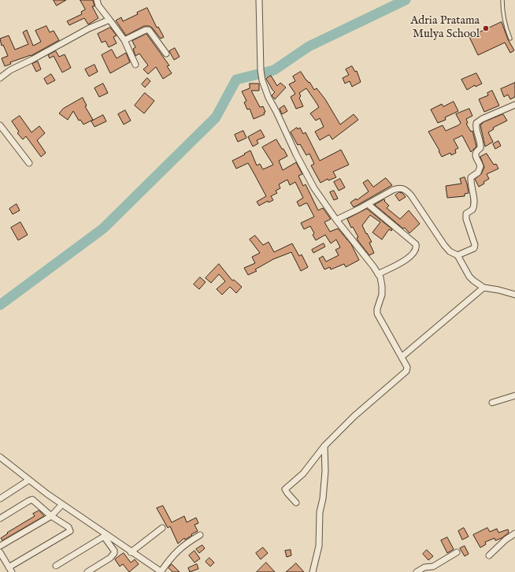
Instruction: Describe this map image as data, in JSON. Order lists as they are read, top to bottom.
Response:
{
  "places": ["Adria Pratama Mulya School"]
}
